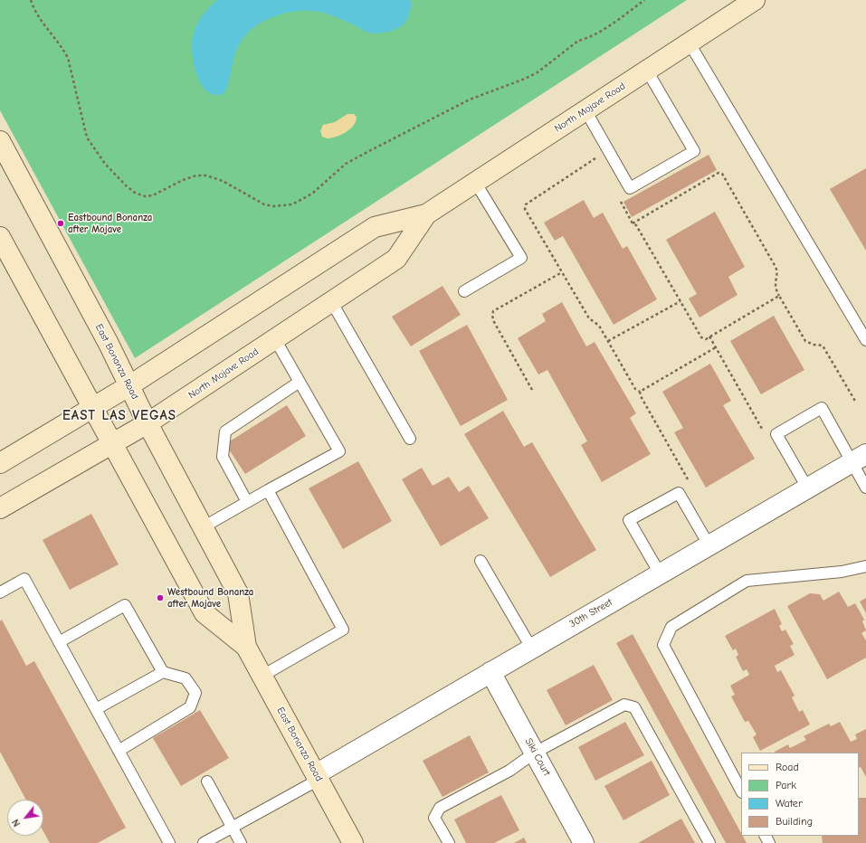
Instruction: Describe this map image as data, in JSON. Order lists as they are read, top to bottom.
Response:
{
  "streets": {
    "street": [
      "North Mojave Road",
      "East Bonanza Road",
      "30th Street",
      "Siki Court"
    ]
  },
  "crossings": [
    ["North Mojave Road", "East Bonanza Road"],
    ["East Bonanza Road", "30th Street"],
    ["30th Street", "Siki Court"]
  ],
  "districts": ["EAST LAS VEGAS"],
  "places": ["Eastbound Bonanza after Mojave", "Westbound Bonanza after Mojave"],
  "legend": [
    "Road",
    "Park",
    "Water",
    "Building"
  ],
  "north": "bottom left"
}
